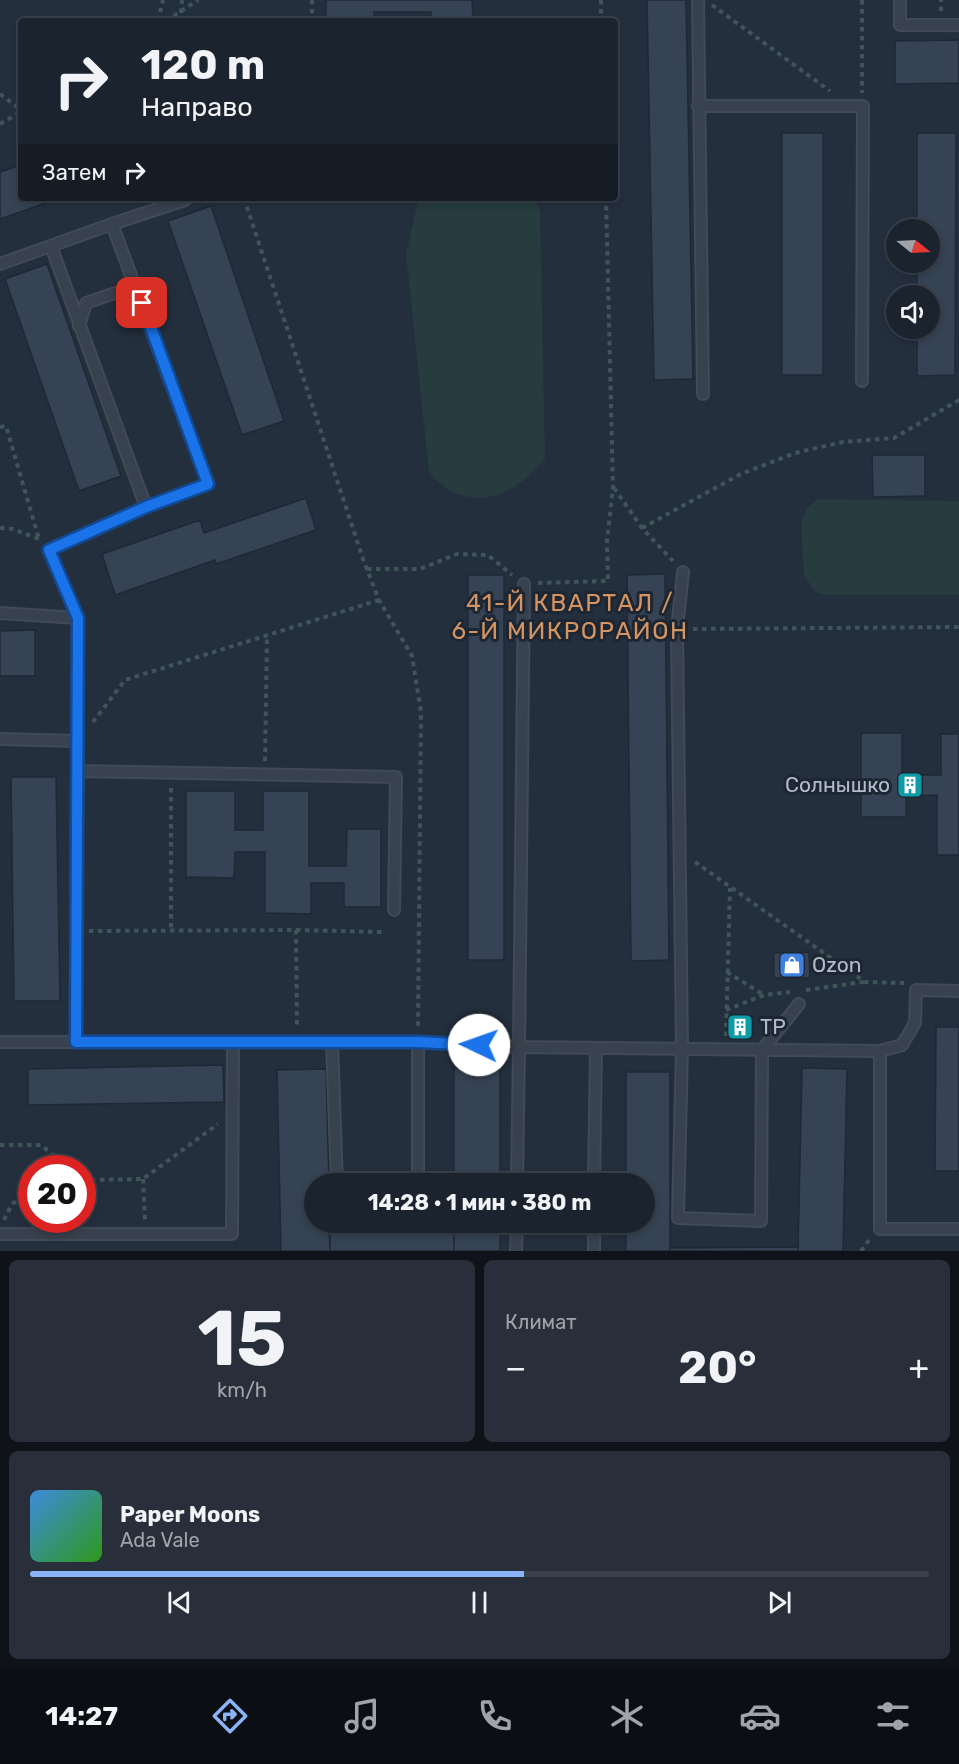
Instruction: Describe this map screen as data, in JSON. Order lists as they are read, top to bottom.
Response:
{
  "districts": ["41-Й КВАРТАЛ / 6-Й МИКРОРАЙОН"],
  "places": {
    "building": ["Солнышко", "ТР"],
    "shop": ["Ozon"]
  },
  "north": "right",
  "page": {
    "turn": ["120 m", "Направо"],
    "then": "Затем",
    "limit": "20",
    "trip": "14:28 · 1 мин · 380 m",
    "tile": [
      ["15", "km/h"],
      "Климат"
    ],
    "heat": ["−", "20°", "+"],
    "song": ["Paper Moons", "Ada Vale"],
    "tabs": "14:27"
  }
}
